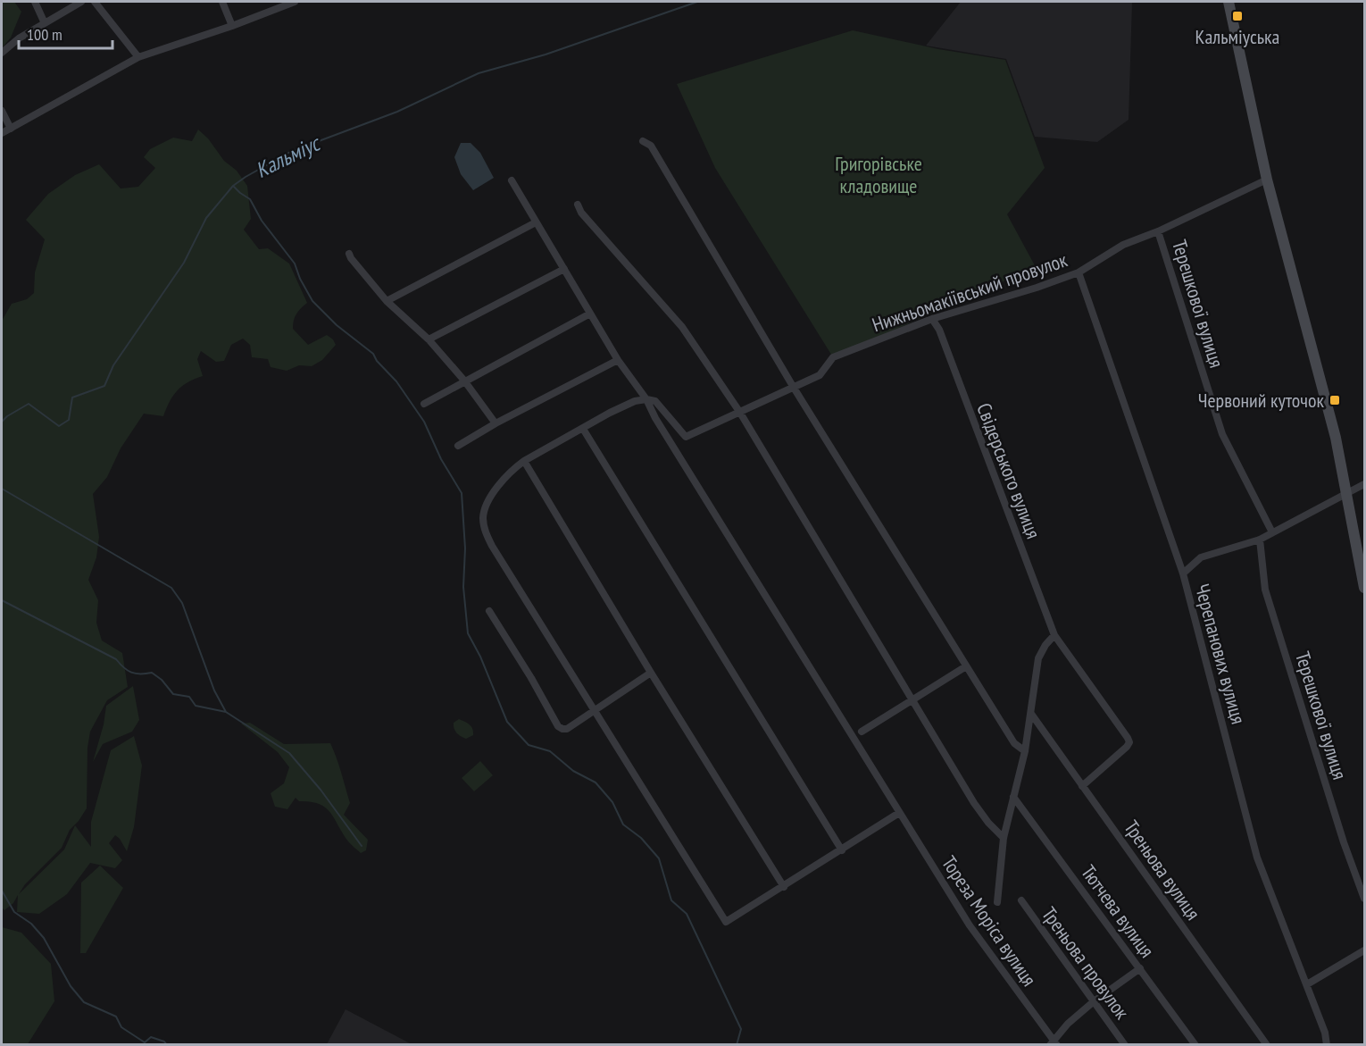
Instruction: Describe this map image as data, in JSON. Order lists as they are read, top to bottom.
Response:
{
  "streets": {
    "street": [
      "Нижньомакіївський провулок",
      "Терешкової вулиця",
      "Свiдерського вулиця",
      "Черепанових вулиця",
      "Треньова вулиця",
      "Тютчева вулиця",
      "Тореза Моріса вулиця",
      "Треньова провулок"
    ]
  },
  "crossings": [
    ["Нижньомакіївський провулок", "Терешкової вулиця"],
    ["Нижньомакіївський провулок", "Свiдерського вулиця"],
    ["Нижньомакіївський провулок", "Черепанових вулиця"],
    ["Нижньомакіївський провулок", "Тореза Моріса вулиця"],
    ["Свiдерського вулиця", "Треньова вулиця"]
  ],
  "water": ["Кальміус"],
  "parks": ["Григорівське кладовище"],
  "places": {
    "transit": ["Кальміуська", "Червоний куточок"]
  },
  "scale_bar": "100 m"
}
